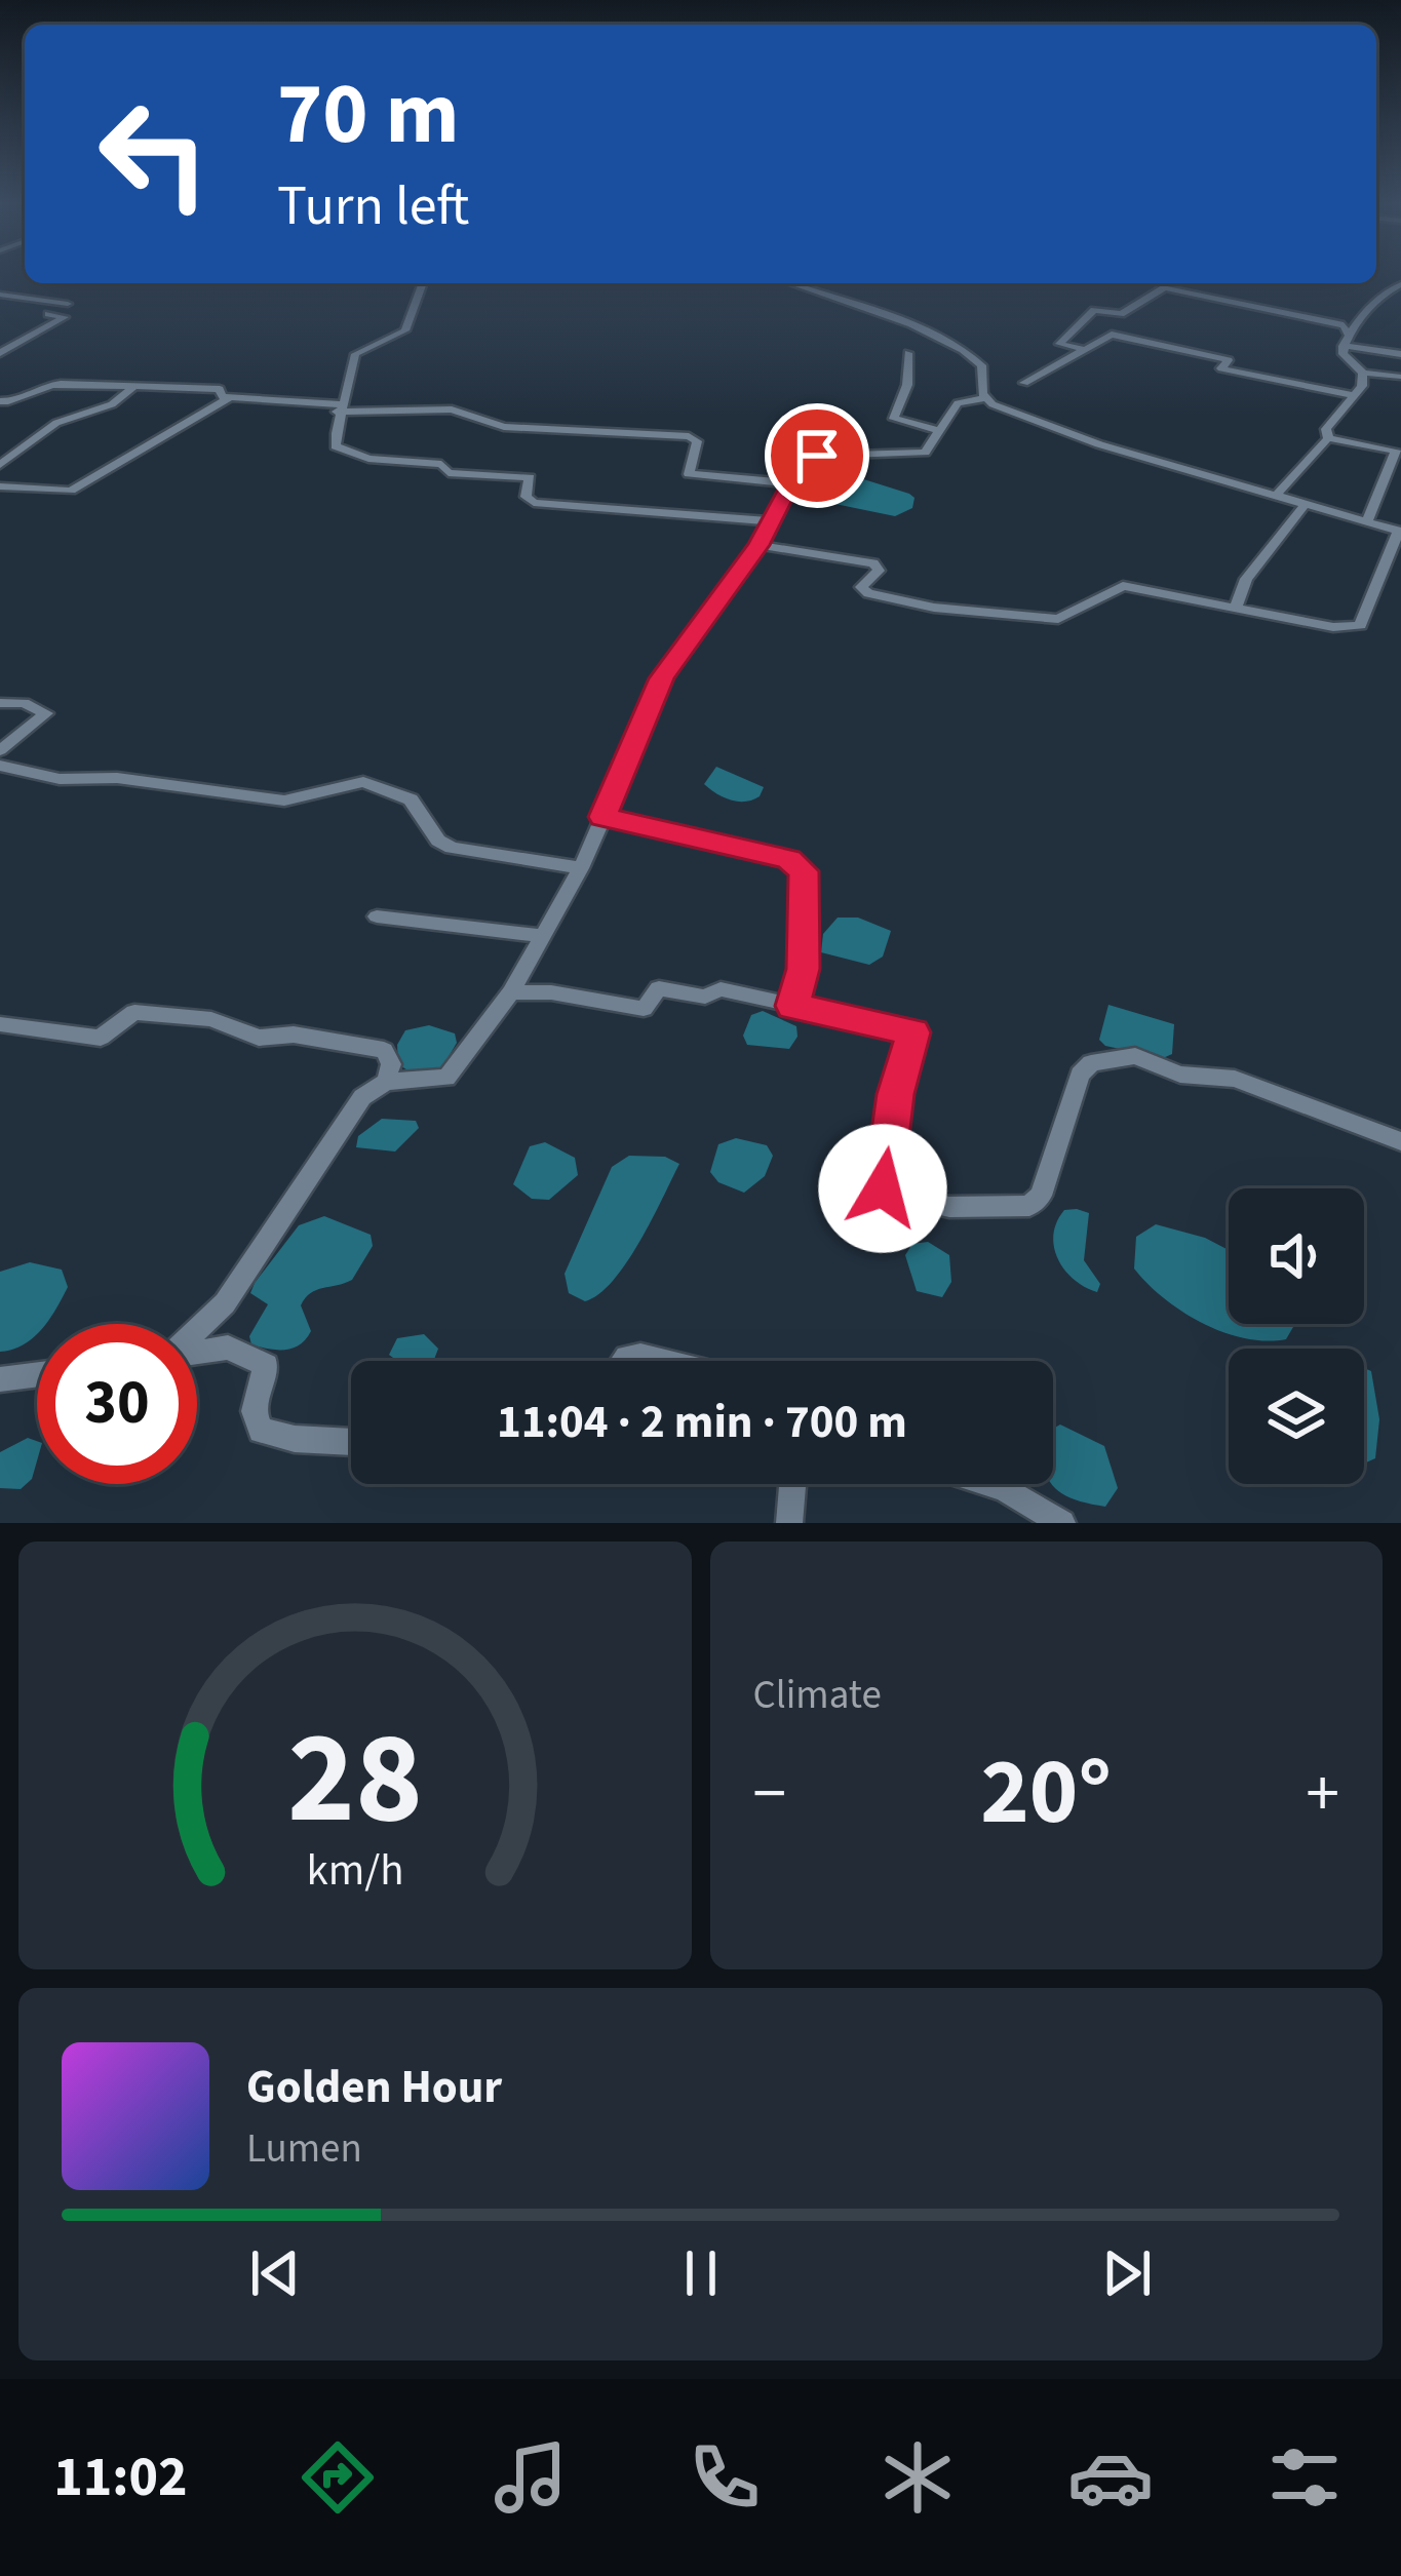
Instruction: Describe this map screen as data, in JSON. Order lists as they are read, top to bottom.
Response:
{
  "page": {
    "turn": ["70 m", "Turn left"],
    "limit": "30",
    "trip": "11:04 · 2 min · 700 m",
    "tile": "Climate",
    "heat": ["−", "20°", "+"],
    "song": ["Golden Hour", "Lumen"],
    "tabs": "11:02",
    "gauge": ["28", "km/h"]
  }
}
